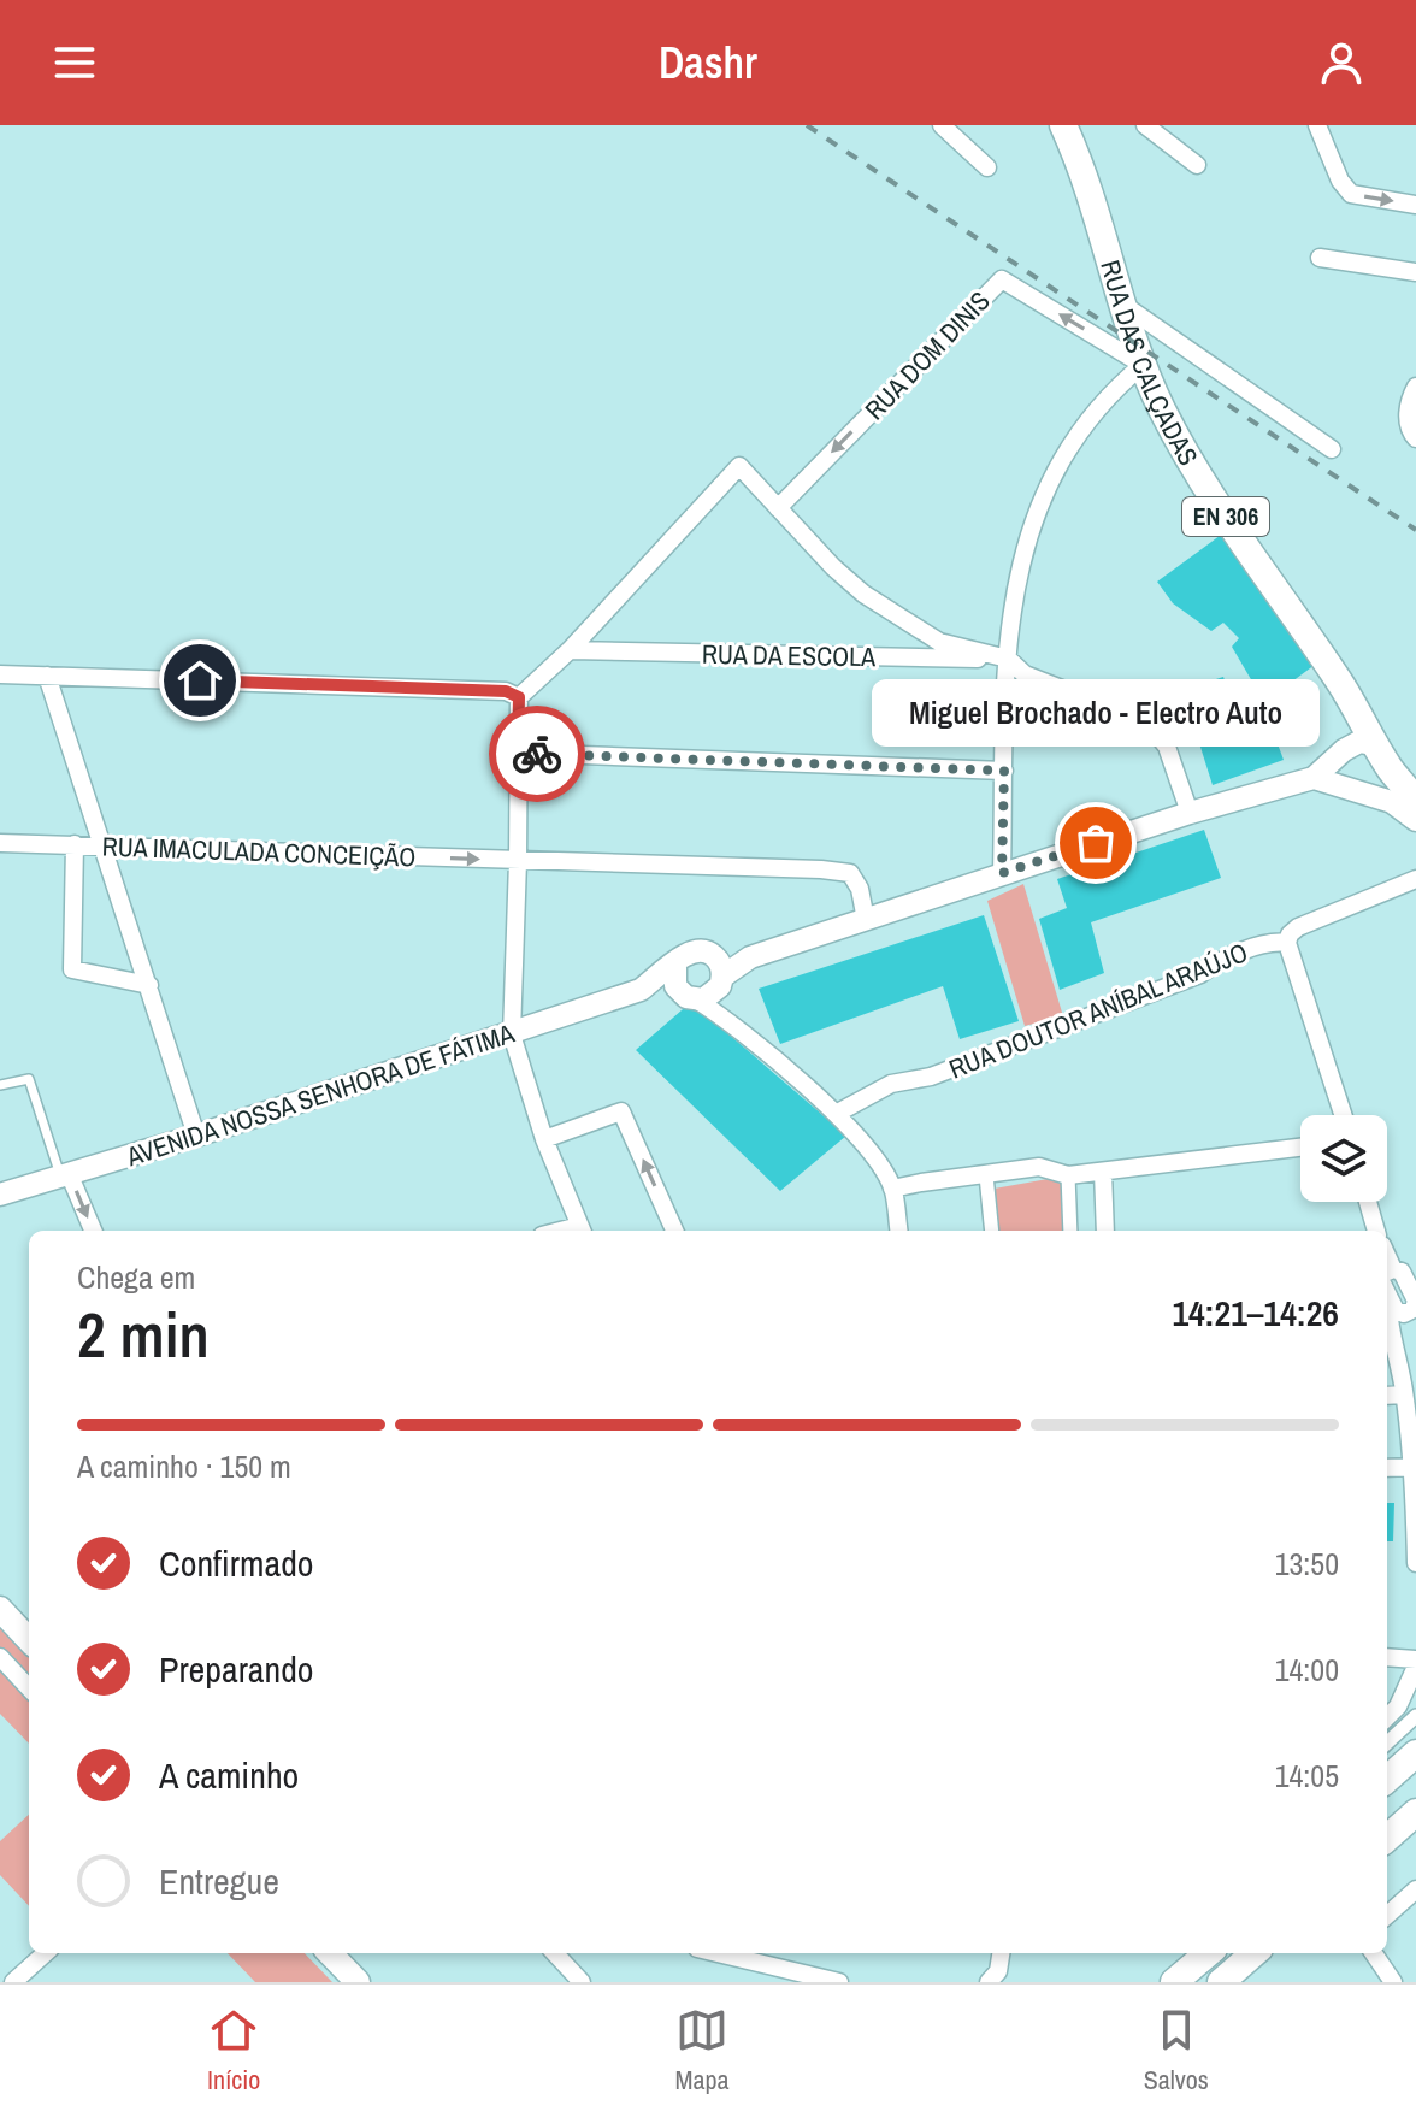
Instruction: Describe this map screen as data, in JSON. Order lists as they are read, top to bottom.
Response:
{
  "streets": {
    "main road": ["RUA DAS CALÇADAS", "EN 306"],
    "street": [
      "RUA DOM DINIS",
      "RUA DA ESCOLA",
      "RUA IMACULADA CONCEIÇÃO",
      "RUA DOUTOR ANÍBAL ARAÚJO",
      "AVENIDA NOSSA SENHORA DE FÁTIMA"
    ]
  },
  "crossings": [
    ["RUA DOM DINIS", "RUA DAS CALÇADAS"]
  ],
  "one_way": ["RUA DOM DINIS", "RUA IMACULADA CONCEIÇÃO"],
  "places": ["Miguel Brochado - Electro Auto"],
  "page": {
    "header": "Dashr",
    "bubble": "Miguel Brochado - Electro Auto",
    "heading": ["2 min", "Chega em", "14:21–14:26"],
    "bar": "A caminho · 150 m",
    "list": [
      ["Confirmado", "13:50"],
      ["Preparando", "14:00"],
      ["A caminho", "14:05"],
      "Entregue"
    ],
    "tabs": ["Início", "Mapa", "Salvos"]
  }
}
